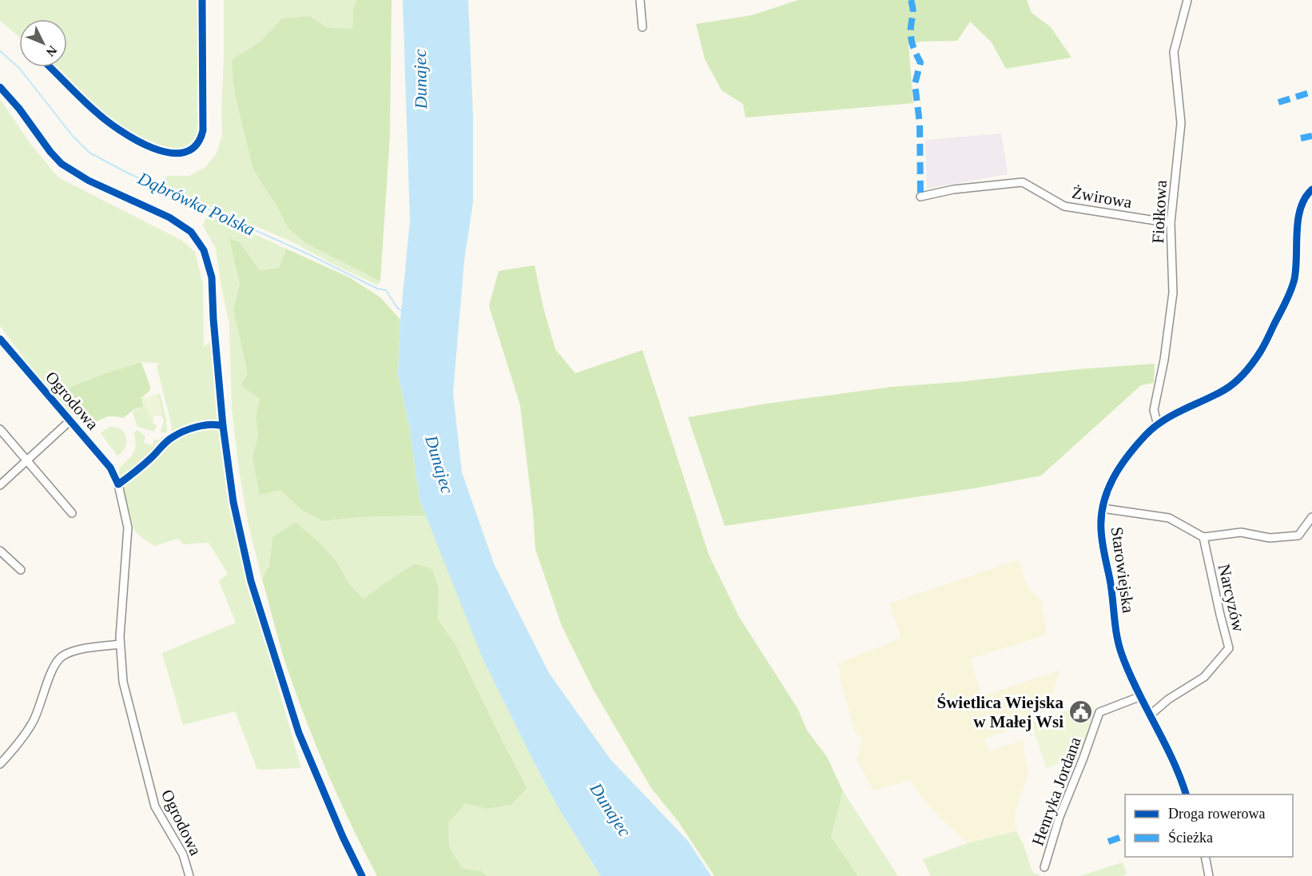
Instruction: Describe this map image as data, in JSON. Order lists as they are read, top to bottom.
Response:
{
  "streets": {
    "street": [
      "Żwirowa",
      "Fiołkowa",
      "Ogrodowa",
      "Starowiejska",
      "Narcyzów",
      "Henryka Jordana"
    ]
  },
  "crossings": [
    ["Żwirowa", "Fiołkowa"],
    ["Fiołkowa", "Starowiejska"],
    ["Starowiejska", "Narcyzów"],
    ["Starowiejska", "Henryka Jordana"]
  ],
  "water": ["Dunajec", "Dąbrówka Polska"],
  "places": {
    "public building": ["Świetlica Wiejska w Małej Wsi"]
  },
  "legend": ["Droga rowerowa", "Ścieżka"],
  "north": "bottom right"
}
